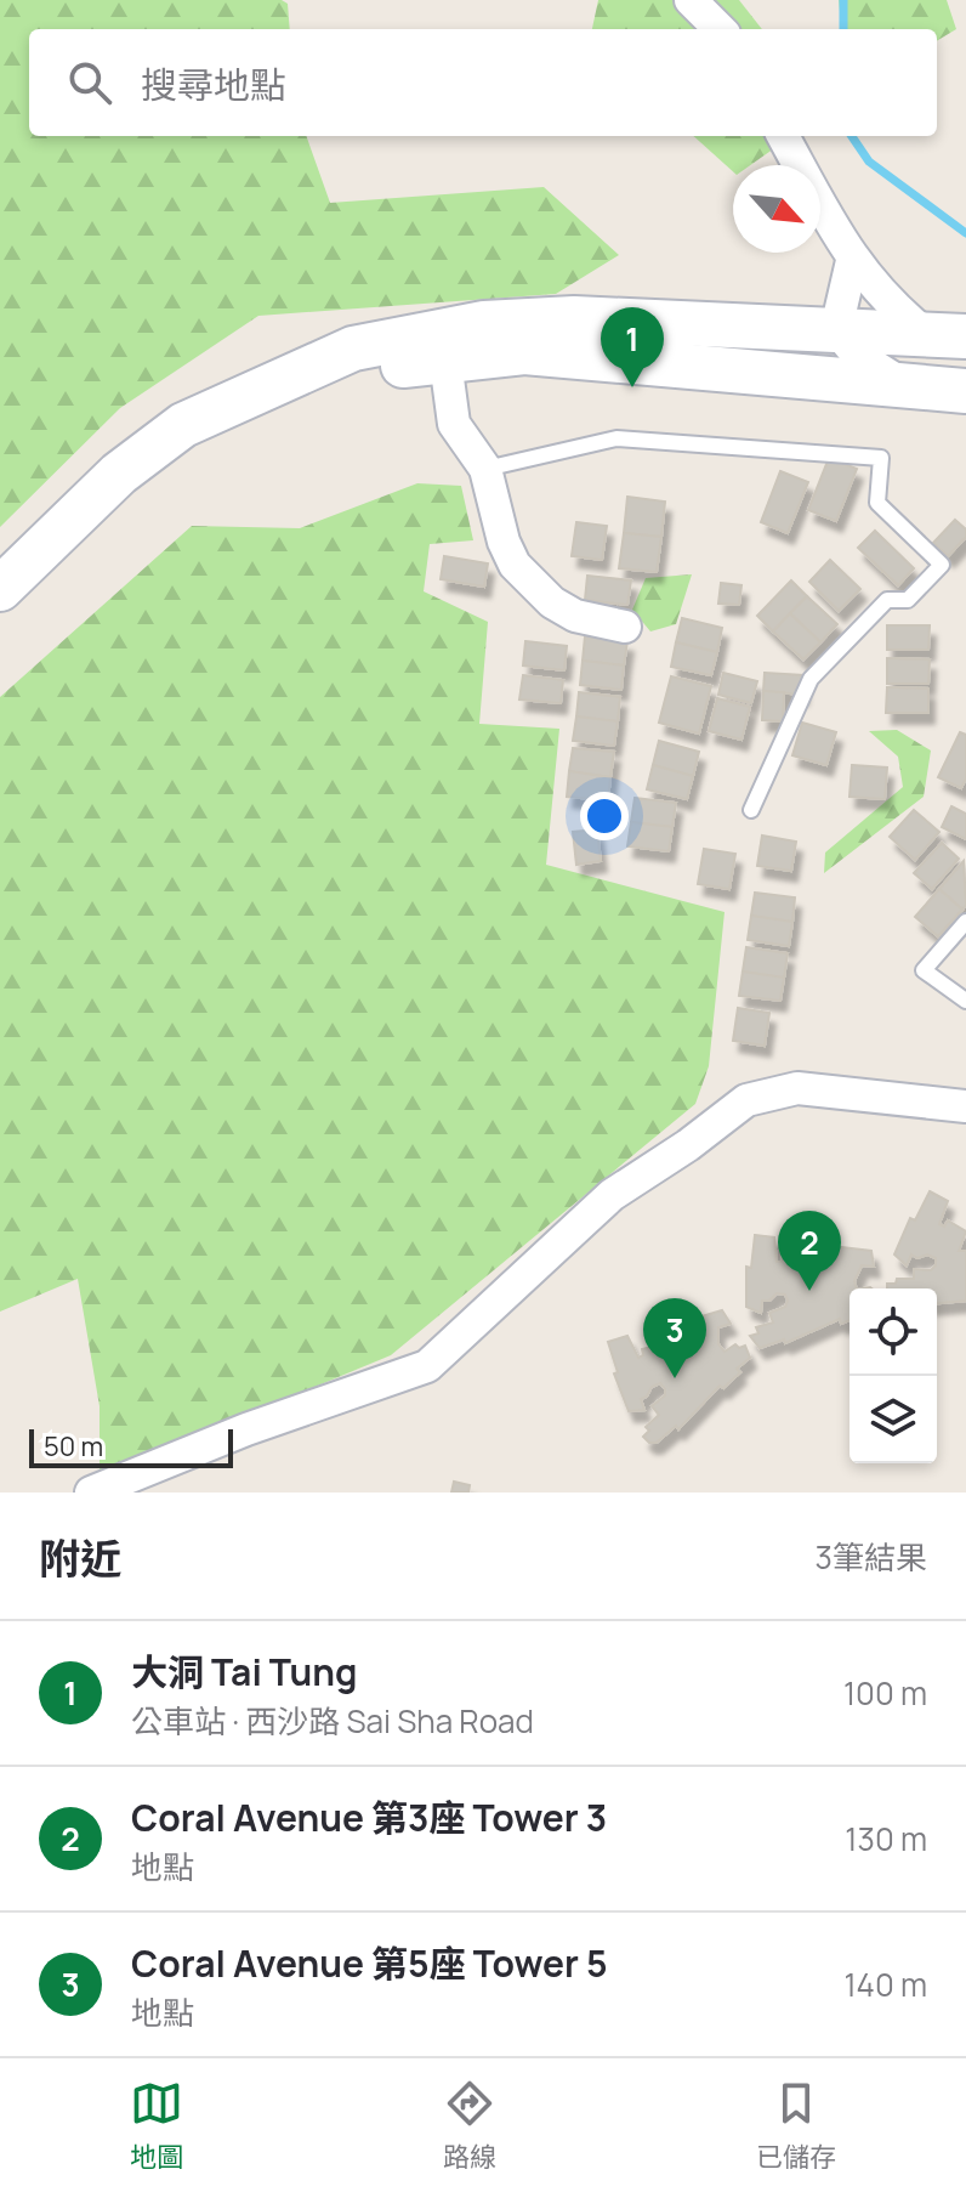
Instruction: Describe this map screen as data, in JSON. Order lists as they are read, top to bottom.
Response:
{
  "scale_bar": "50 m",
  "north": "bottom right",
  "page": {
    "search": "搜尋地點",
    "pins": ["1", "2", "3"],
    "scale": "50 m",
    "heading": ["附近", "3筆結果"],
    "list": [
      {
        "mark": "1",
        "name": "大洞 Tai Tung",
        "note": "公車站 · 西沙路 Sai Sha Road",
        "value": "100 m"
      },
      {
        "mark": "2",
        "name": "Coral Avenue 第3座 Tower 3",
        "note": "地點",
        "value": "130 m"
      },
      {
        "mark": "3",
        "name": "Coral Avenue 第5座 Tower 5",
        "note": "地點",
        "value": "140 m"
      }
    ],
    "nav": ["地圖", "路線", "已儲存"]
  }
}
